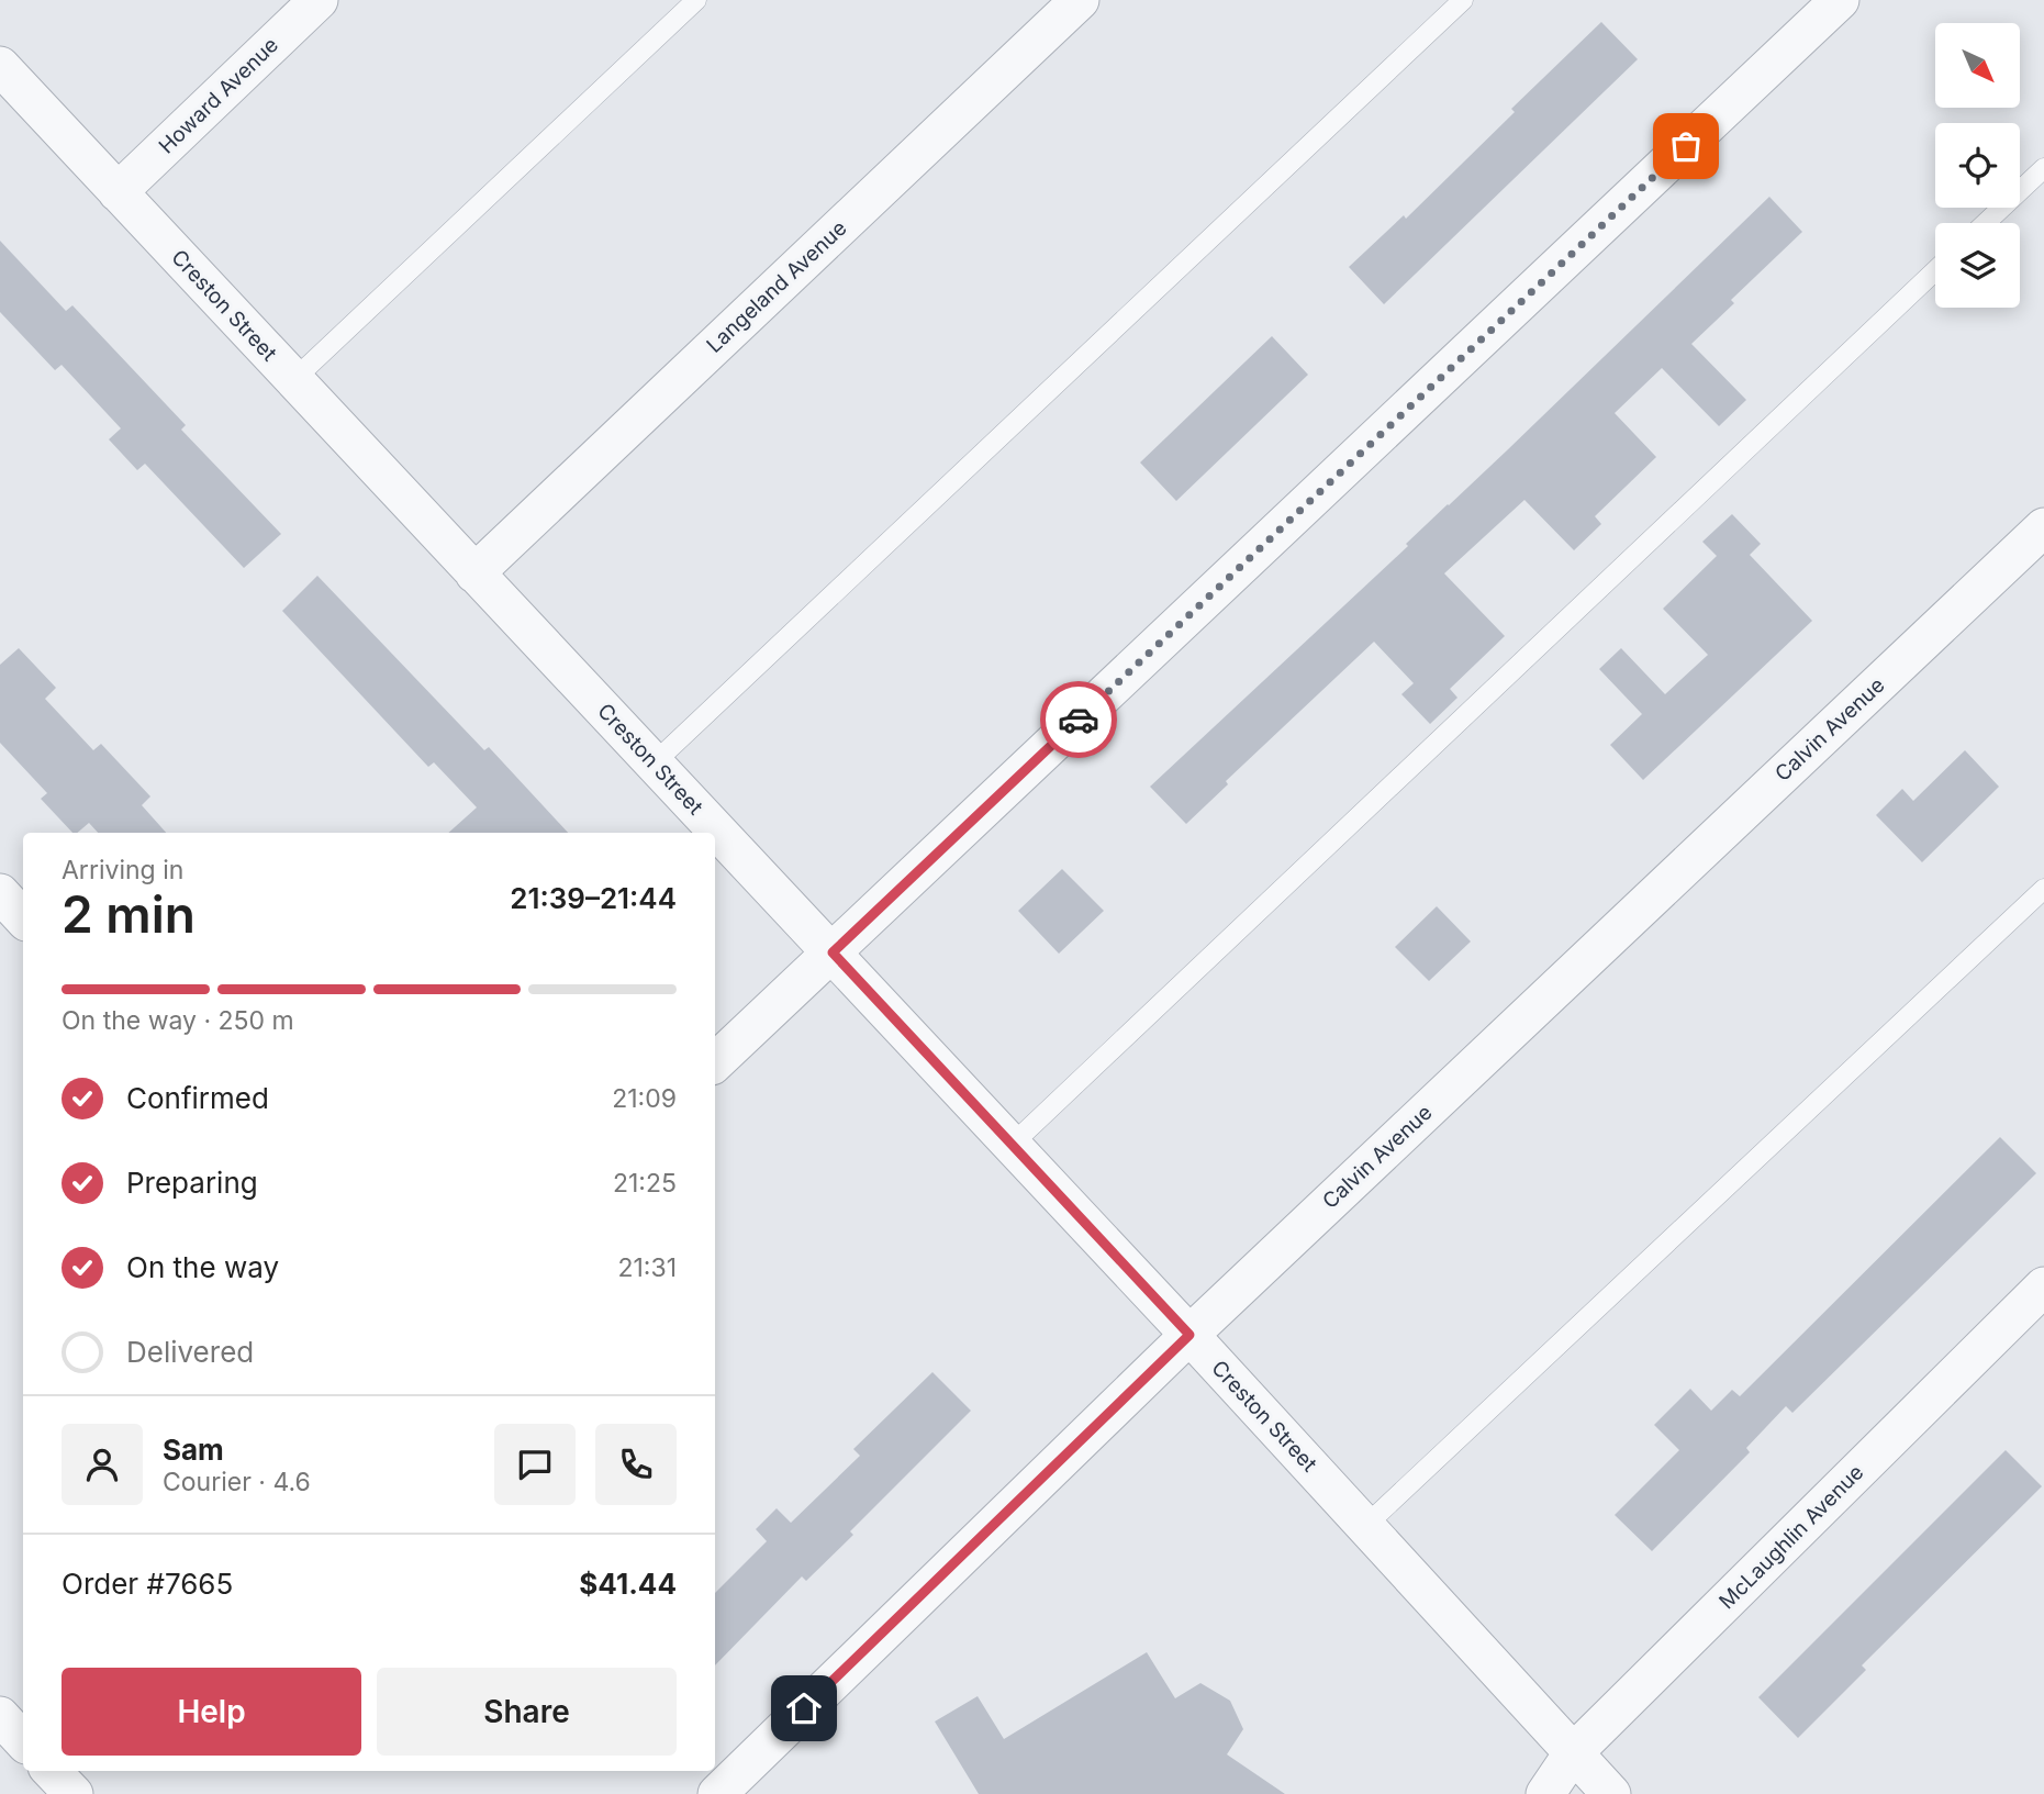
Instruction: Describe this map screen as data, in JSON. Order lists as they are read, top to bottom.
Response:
{
  "streets": {
    "street": [
      "Howard Avenue",
      "Langeland Avenue",
      "Creston Street",
      "Calvin Avenue",
      "McLaughlin Avenue"
    ]
  },
  "crossings": [
    ["Howard Avenue", "Creston Street"],
    ["Langeland Avenue", "Creston Street"],
    ["Creston Street", "Calvin Avenue"],
    ["Creston Street", "McLaughlin Avenue"]
  ],
  "north": "bottom right",
  "page": {
    "heading": ["2 min", "Arriving in", "21:39–21:44"],
    "panel": [
      "Sam",
      "Courier · 4.6",
      "Order #7665",
      "$41.44"
    ],
    "bar": "On the way · 250 m",
    "list": [
      ["Confirmed", "21:09"],
      ["Preparing", "21:25"],
      ["On the way", "21:31"],
      "Delivered"
    ],
    "buttons": ["Help", "Share"]
  }
}
